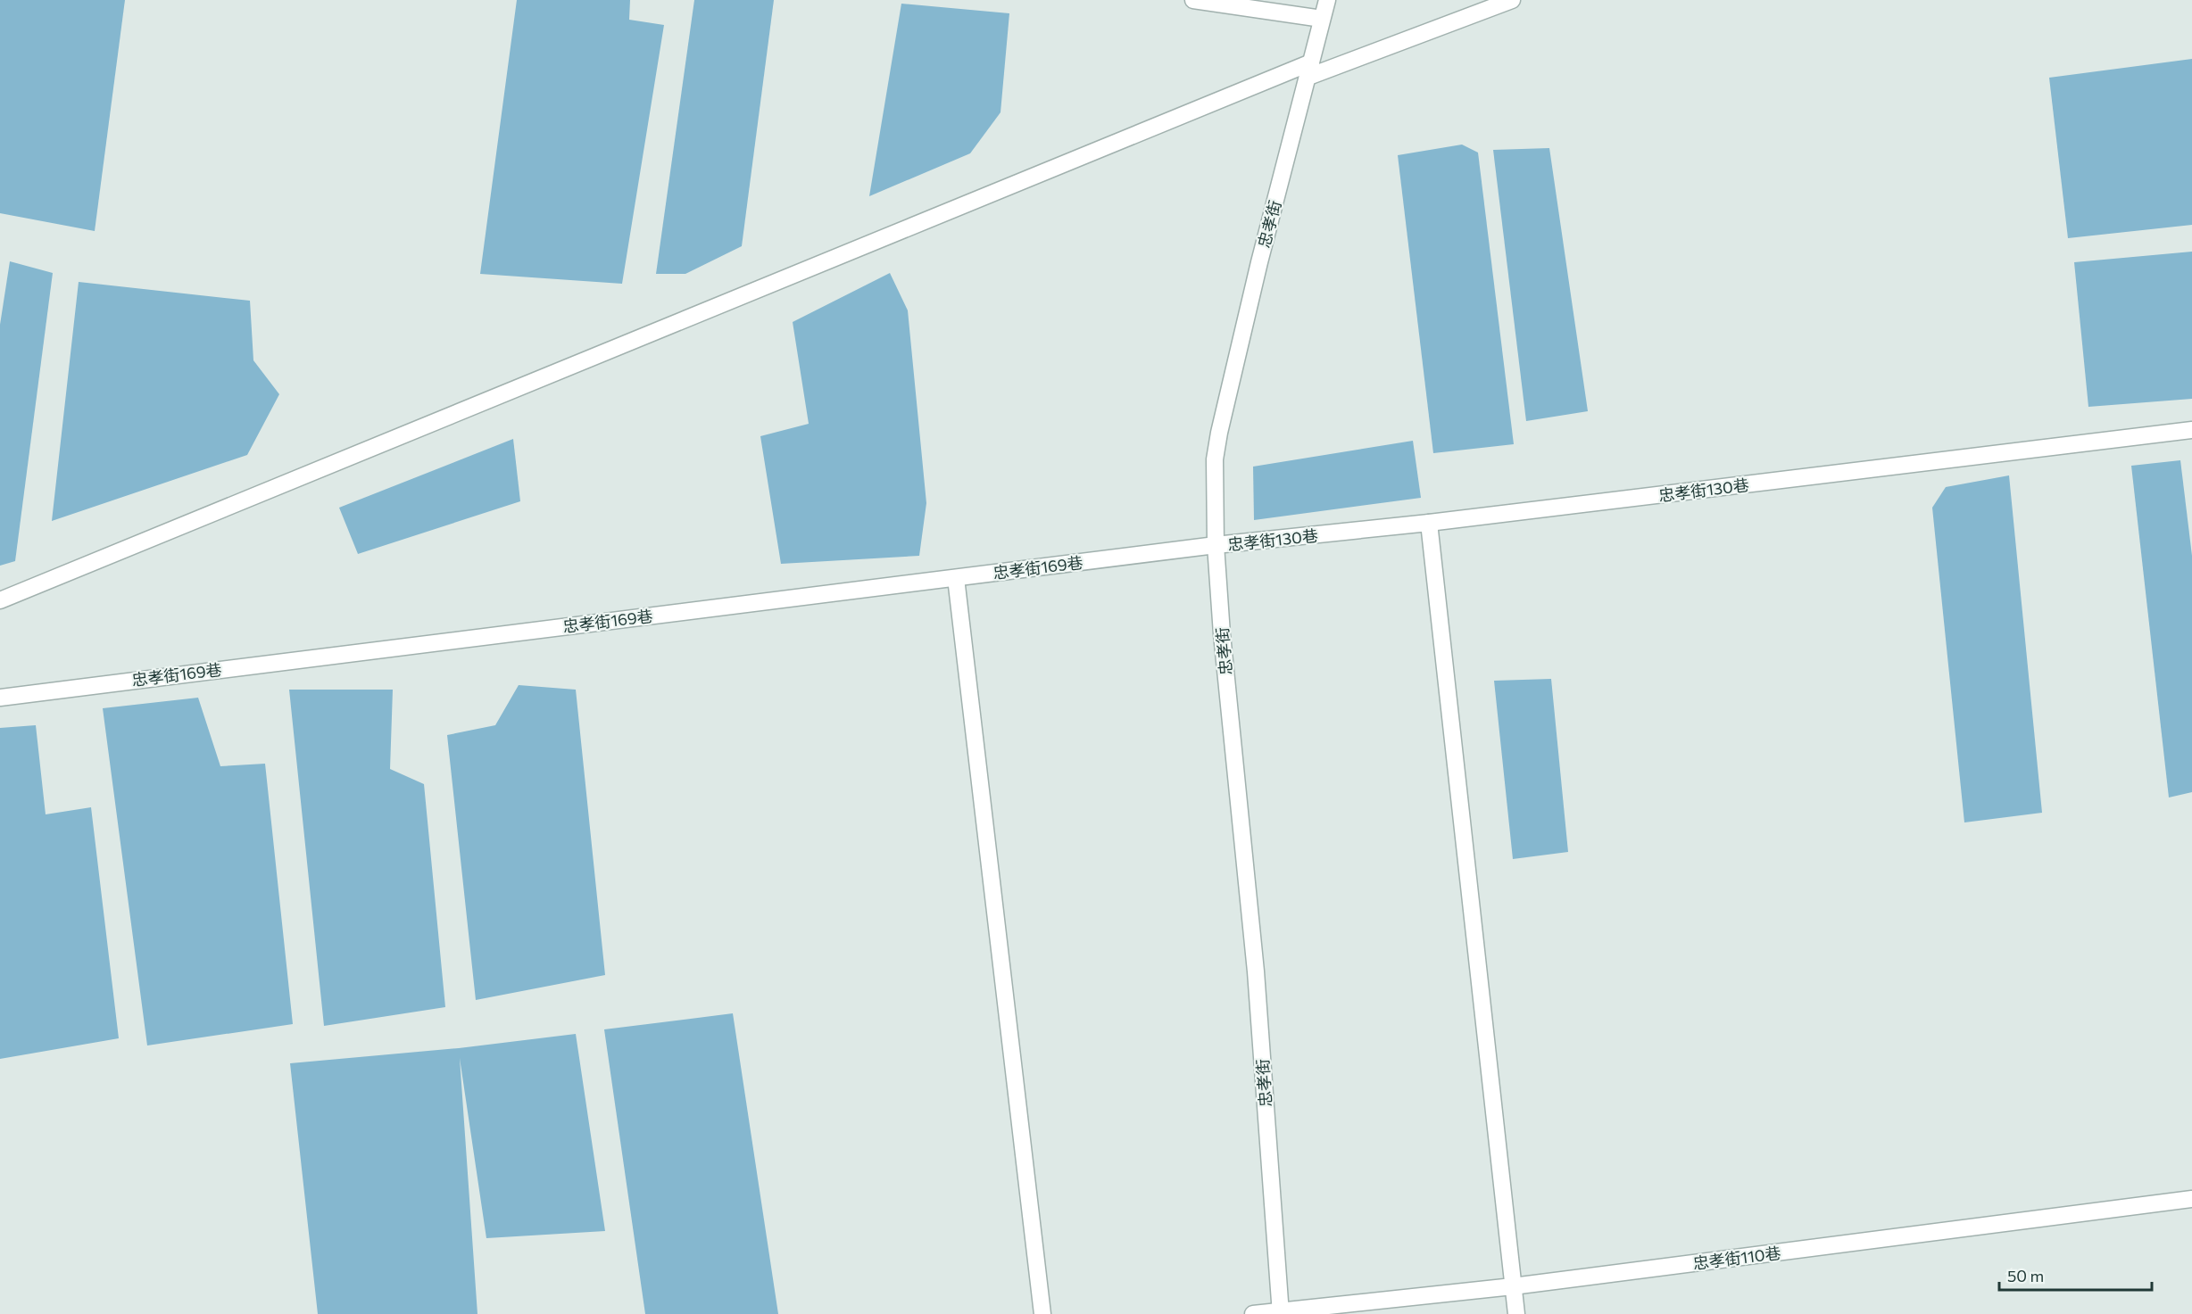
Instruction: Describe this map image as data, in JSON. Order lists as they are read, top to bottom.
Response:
{
  "streets": {
    "street": [
      "忠孝街",
      "忠孝街130巷",
      "忠孝街169巷",
      "忠孝街110巷"
    ]
  },
  "crossings": [
    ["忠孝街", "忠孝街130巷"],
    ["忠孝街", "忠孝街169巷"],
    ["忠孝街", "忠孝街110巷"],
    ["忠孝街130巷", "忠孝街169巷"]
  ],
  "scale_bar": "50 m"
}
